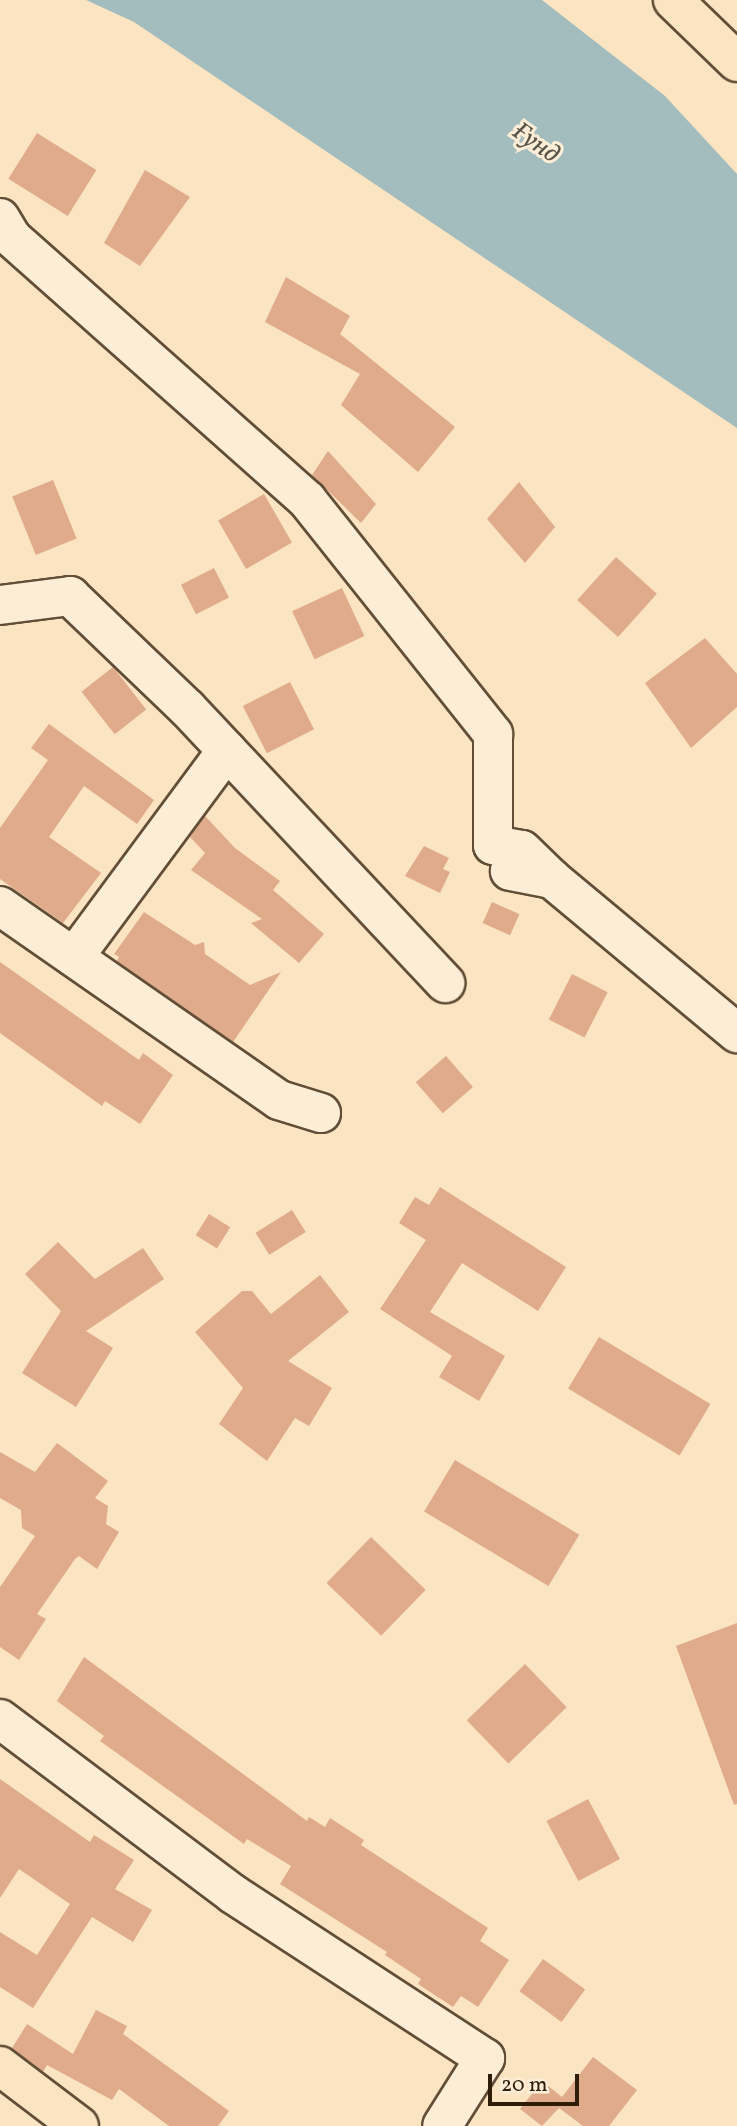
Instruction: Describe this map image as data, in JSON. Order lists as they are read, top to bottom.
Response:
{
  "water": ["Ғунд"],
  "scale_bar": "20 m"
}
